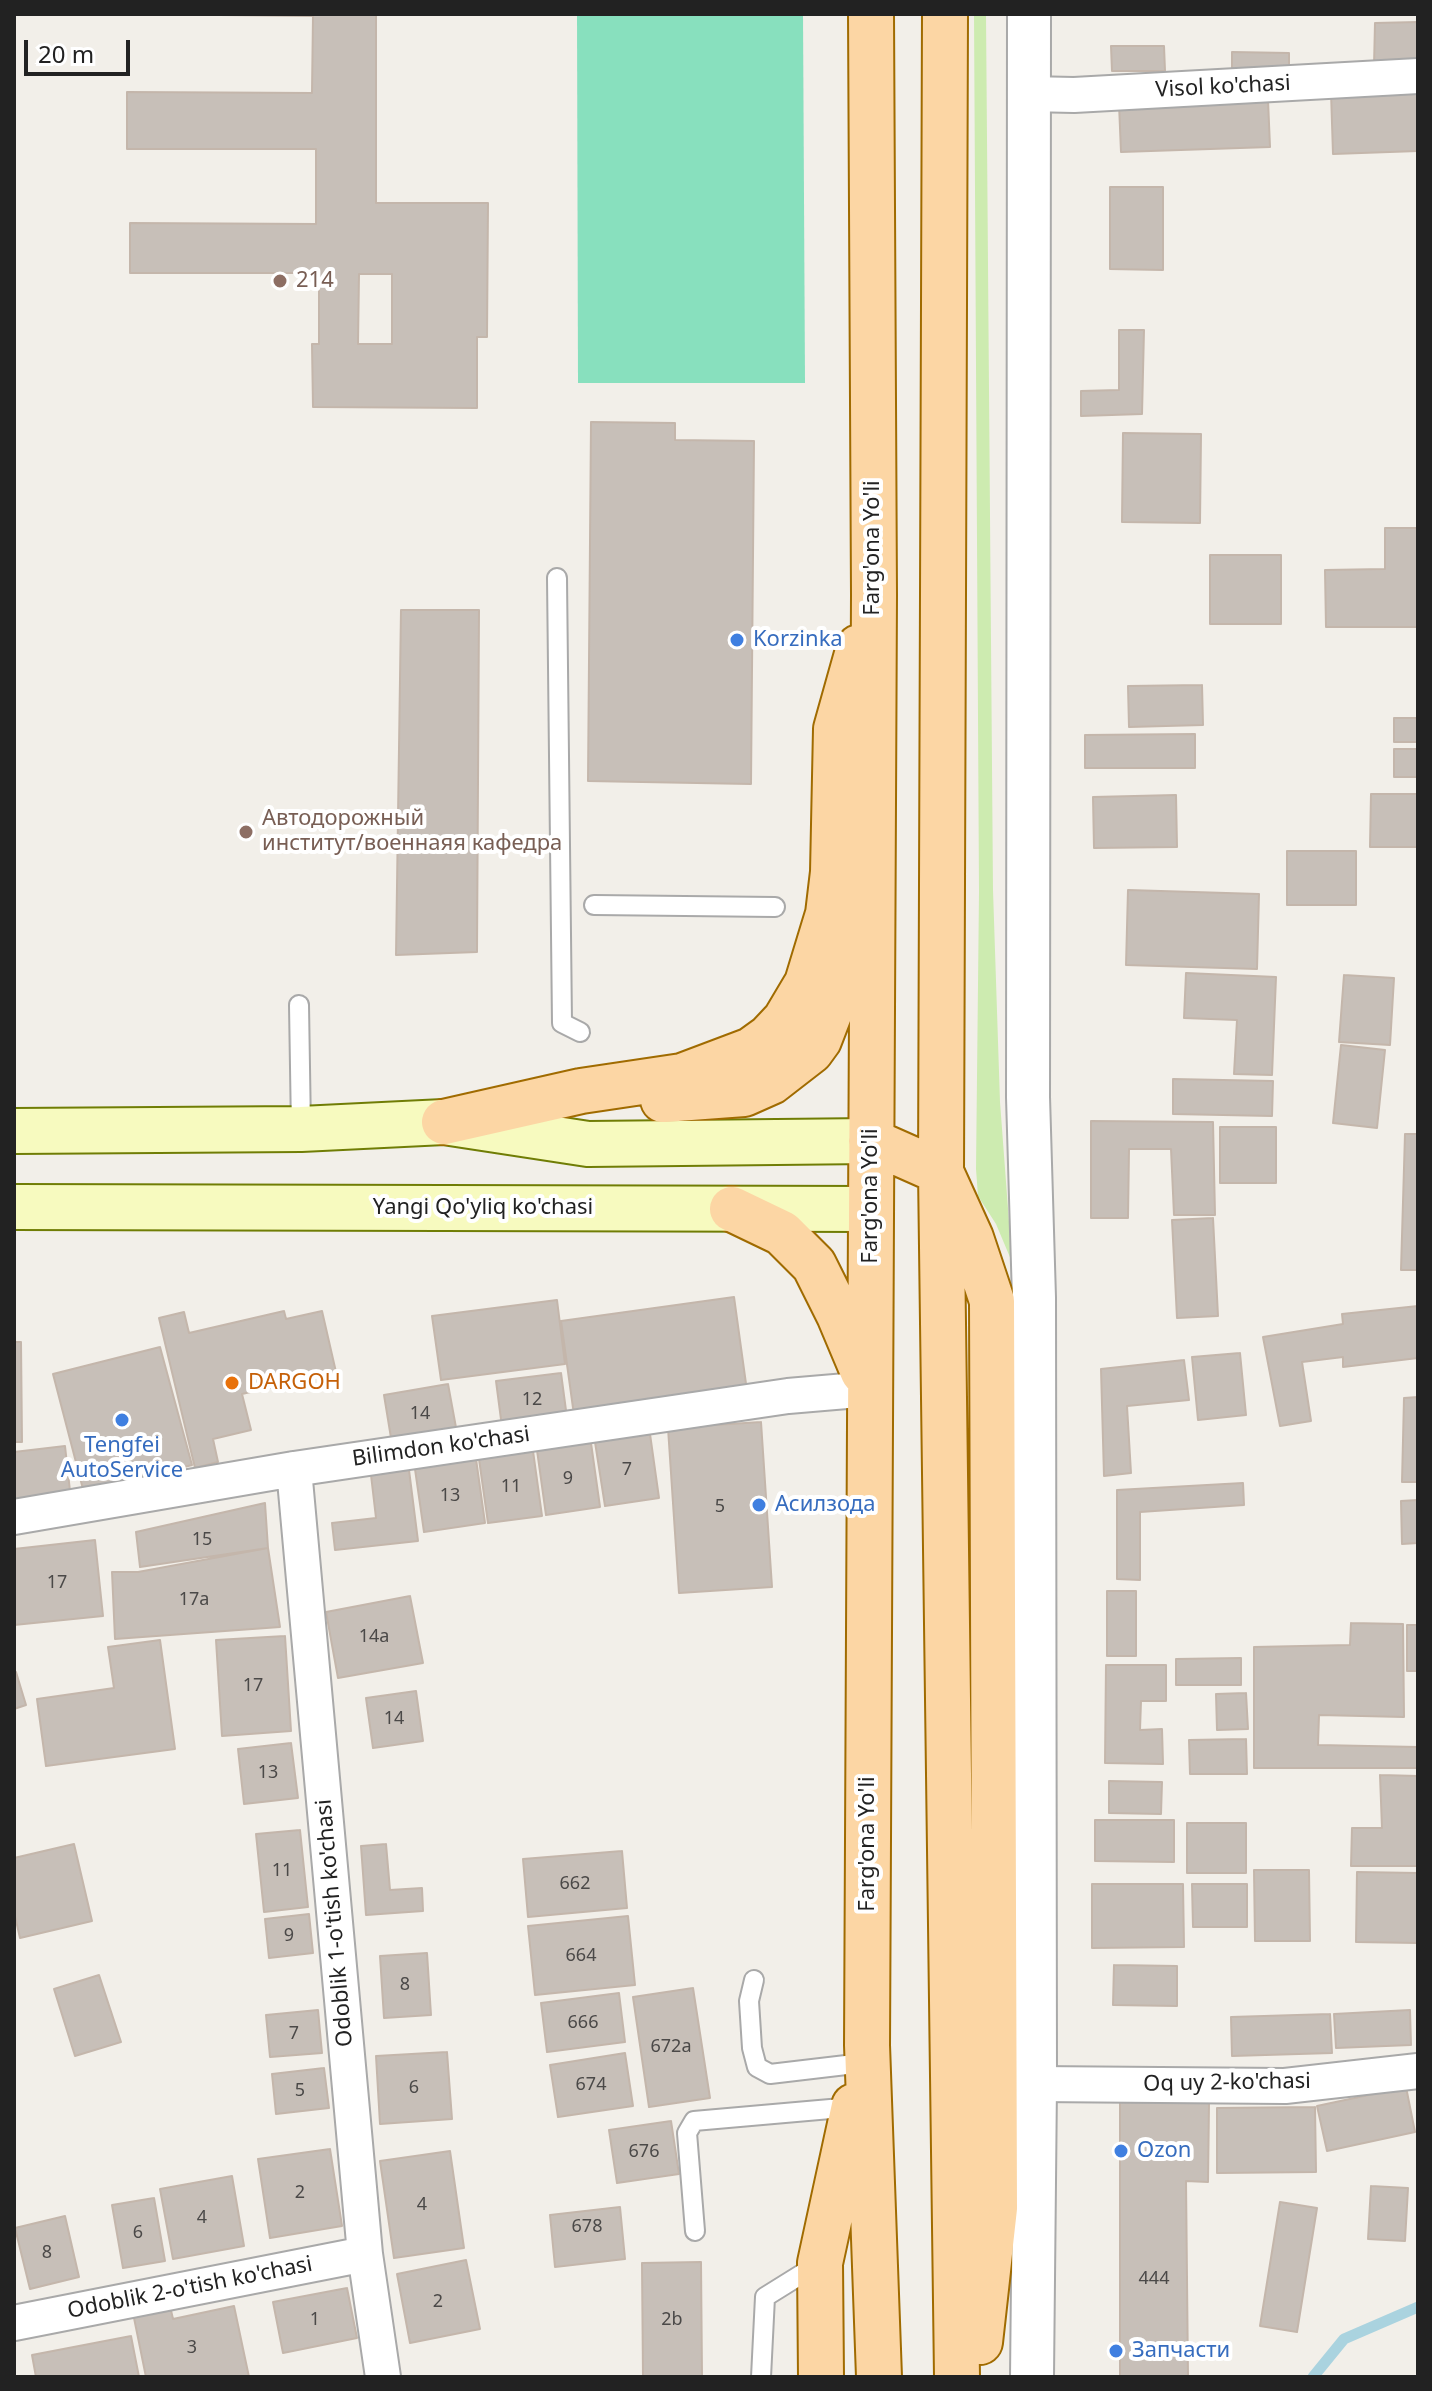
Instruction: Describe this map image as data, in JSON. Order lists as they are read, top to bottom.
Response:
{
  "streets": {
    "main road": ["Farg'ona Yo'li", "Yangi Qo'yliq ko'chasi"],
    "street": [
      "Visol ko'chasi",
      "Bilimdon ko'chasi",
      "Odoblik 1-o'tish ko'chasi",
      "Oq uy 2-ko'chasi",
      "Odoblik 2-o'tish ko'chasi"
    ]
  },
  "crossings": [
    ["Farg'ona Yo'li", "Yangi Qo'yliq ko'chasi"],
    ["Farg'ona Yo'li", "Bilimdon ko'chasi"],
    ["Bilimdon ko'chasi", "Odoblik 1-o'tish ko'chasi"],
    ["Odoblik 1-o'tish ko'chasi", "Odoblik 2-o'tish ko'chasi"]
  ],
  "places": [
    "214",
    "Korzinka",
    "Автодорожный институт/военнаяя кафедра",
    "DARGOH",
    "Tengfei AutoService",
    "Асилзода",
    "Ozon",
    "Запчасти"
  ],
  "house_numbers": [
    "12",
    "14",
    "7",
    "9",
    "11",
    "13",
    "5",
    "15",
    "17",
    "17a",
    "14a",
    "17",
    "14",
    "13",
    "11",
    "662",
    "9",
    "664",
    "8",
    "666",
    "7",
    "672a",
    "674",
    "6",
    "5",
    "676",
    "2",
    "4",
    "4",
    "678",
    "6",
    "8",
    "444",
    "2",
    "1",
    "2b",
    "3"
  ],
  "scale_bar": "20 m"
}
